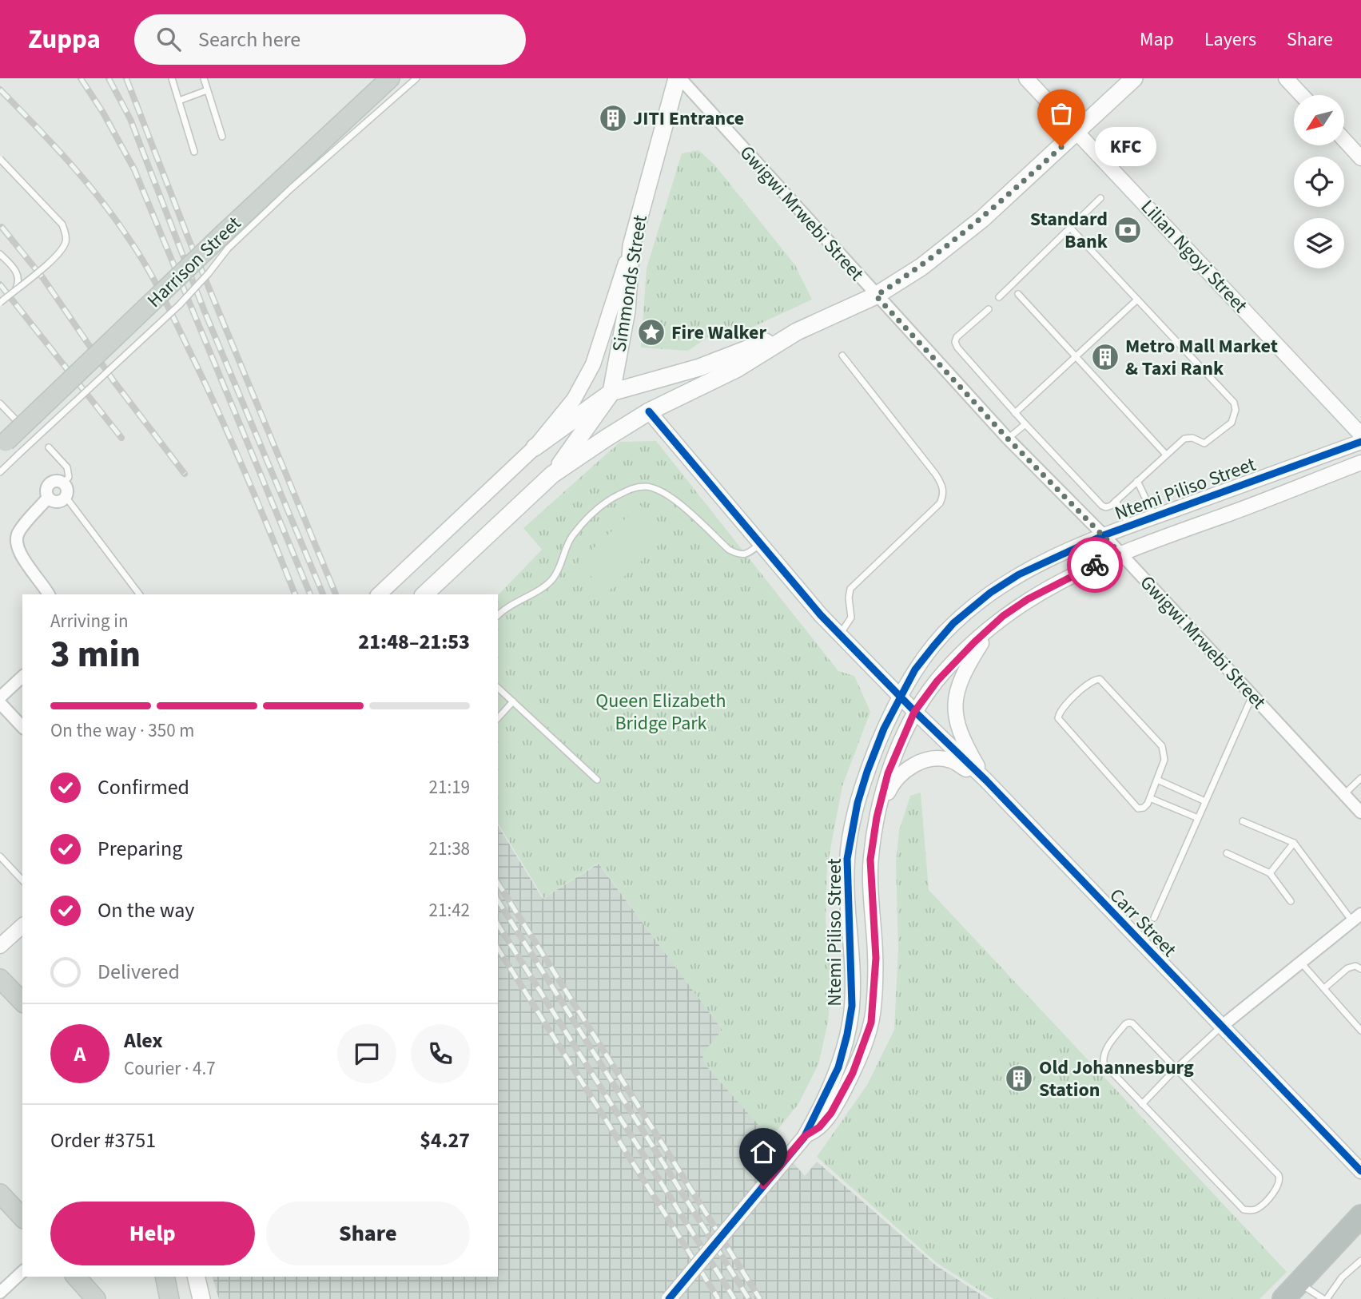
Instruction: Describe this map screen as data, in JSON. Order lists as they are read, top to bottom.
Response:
{
  "streets": {
    "main road": ["Harrison Street", "Simmonds Street"],
    "street": [
      "Gwigwi Mrwebi Street",
      "Lilian Ngoyi Street",
      "Ntemi Piliso Street",
      "Carr Street"
    ]
  },
  "crossings": [
    ["Gwigwi Mrwebi Street", "Simmonds Street"],
    ["Gwigwi Mrwebi Street", "Ntemi Piliso Street"],
    ["Ntemi Piliso Street", "Carr Street"]
  ],
  "parks": ["Queen Elizabeth Bridge Park"],
  "places": {
    "building": ["JITI Entrance", "Metro Mall Market & Taxi Rank", "Old Johannesburg Station"],
    "other": ["KFC"],
    "bank": ["Standard Bank"],
    "place": ["Fire Walker"]
  },
  "north": "bottom left",
  "page": {
    "header": "Zuppa",
    "search": "Search here",
    "nav": ["Map", "Layers", "Share"],
    "bubble": "KFC",
    "heading": ["3 min", "Arriving in", "21:48–21:53"],
    "panel": [
      "Alex",
      "Courier · 4.7",
      "Order #3751",
      "$4.27"
    ],
    "bar": "On the way · 350 m",
    "list": [
      ["Confirmed", "21:19"],
      ["Preparing", "21:38"],
      ["On the way", "21:42"],
      "Delivered"
    ],
    "round": "A",
    "buttons": ["Help", "Share"]
  }
}
